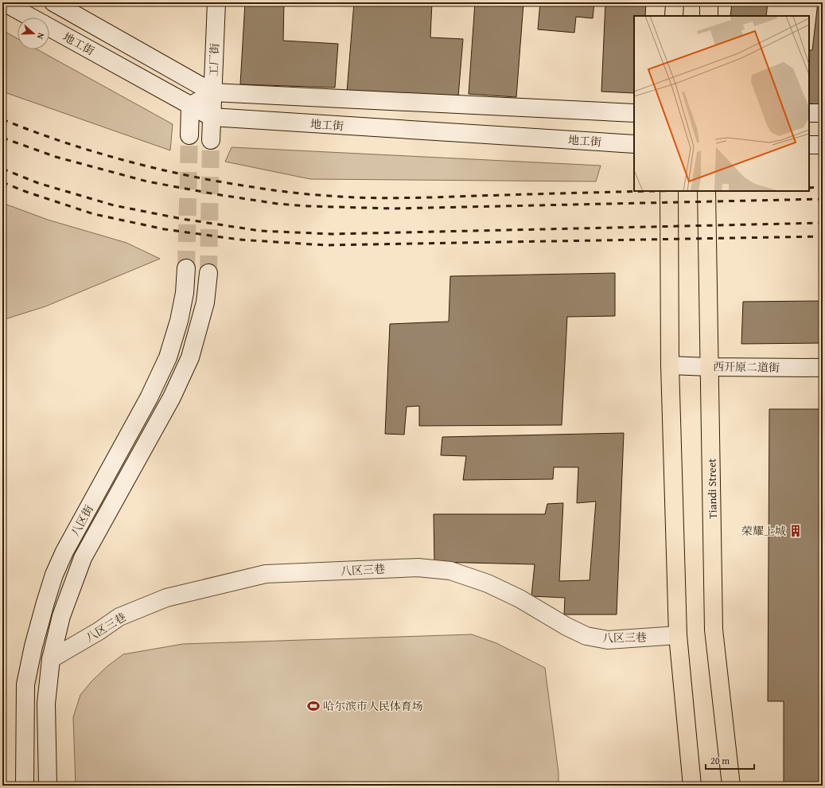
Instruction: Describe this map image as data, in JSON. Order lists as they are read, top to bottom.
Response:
{
  "streets": {
    "highway": ["Tiandi Street"],
    "main road": [
      "地工街",
      "工厂街",
      "西开原二道街",
      "八区街",
      "八区三巷"
    ]
  },
  "crossings": [
    ["地工街", "工厂街"],
    ["西开原二道街", "Tiandi Street"],
    ["八区街", "八区三巷"]
  ],
  "places": {
    "building": ["荣耀上城"],
    "sports": ["哈尔滨市人民体育场"]
  },
  "scale_bar": "20 m",
  "north": "right"
}
